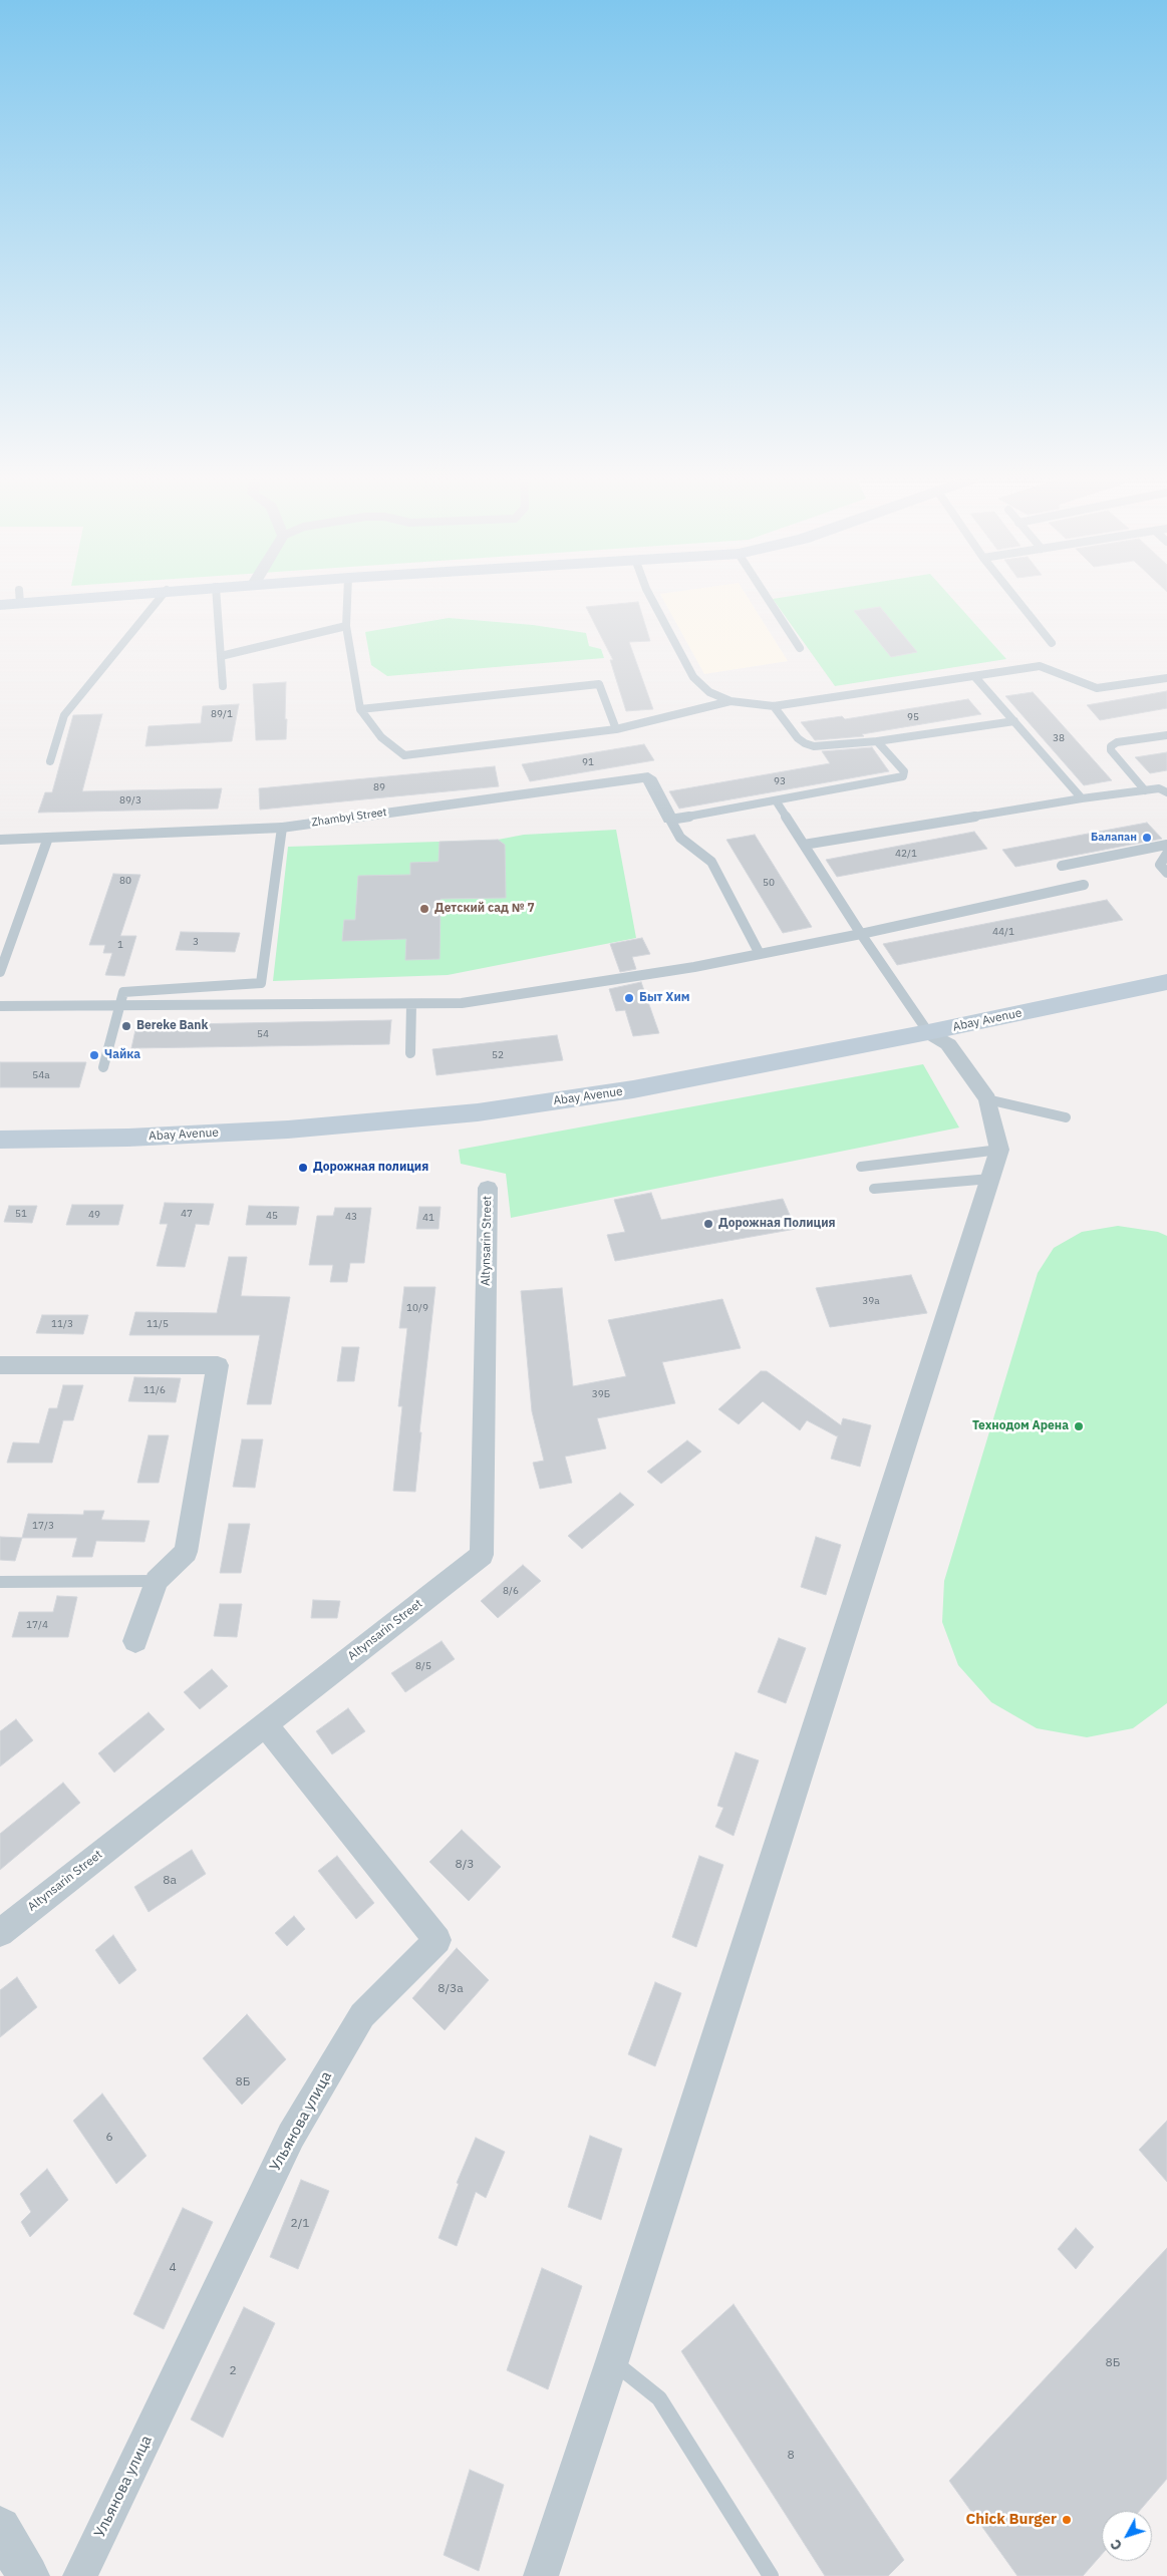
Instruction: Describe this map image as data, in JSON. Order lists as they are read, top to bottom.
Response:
{
  "streets": {
    "main road": ["Abay Avenue"],
    "street": ["Zhambyl Street", "Altynsarin Street", "Ульянова улица"]
  },
  "crossings": [
    ["Altynsarin Street", "Ульянова улица"]
  ],
  "places": [
    "Балапан",
    "Детский сад № 7",
    "Быт Хим",
    "Bereke Bank",
    "Чайка",
    "Дорожная полиция",
    "Дорожная Полиция",
    "Технодом Арена",
    "Chick Burger"
  ],
  "house_numbers": [
    "89/1",
    "95",
    "38",
    "91",
    "93",
    "89",
    "89/3",
    "42/1",
    "80",
    "50",
    "44/1",
    "3",
    "1",
    "54",
    "52",
    "54а",
    "51",
    "47",
    "49",
    "45",
    "43",
    "41",
    "39а",
    "10/9",
    "11/3",
    "11/5",
    "11/6",
    "39Б",
    "17/3",
    "8/6",
    "17/4",
    "8/5",
    "8/3",
    "8а",
    "8/3а",
    "8Б",
    "6",
    "2/1",
    "4",
    "8Б",
    "2",
    "8"
  ],
  "north": "bottom left"
}
